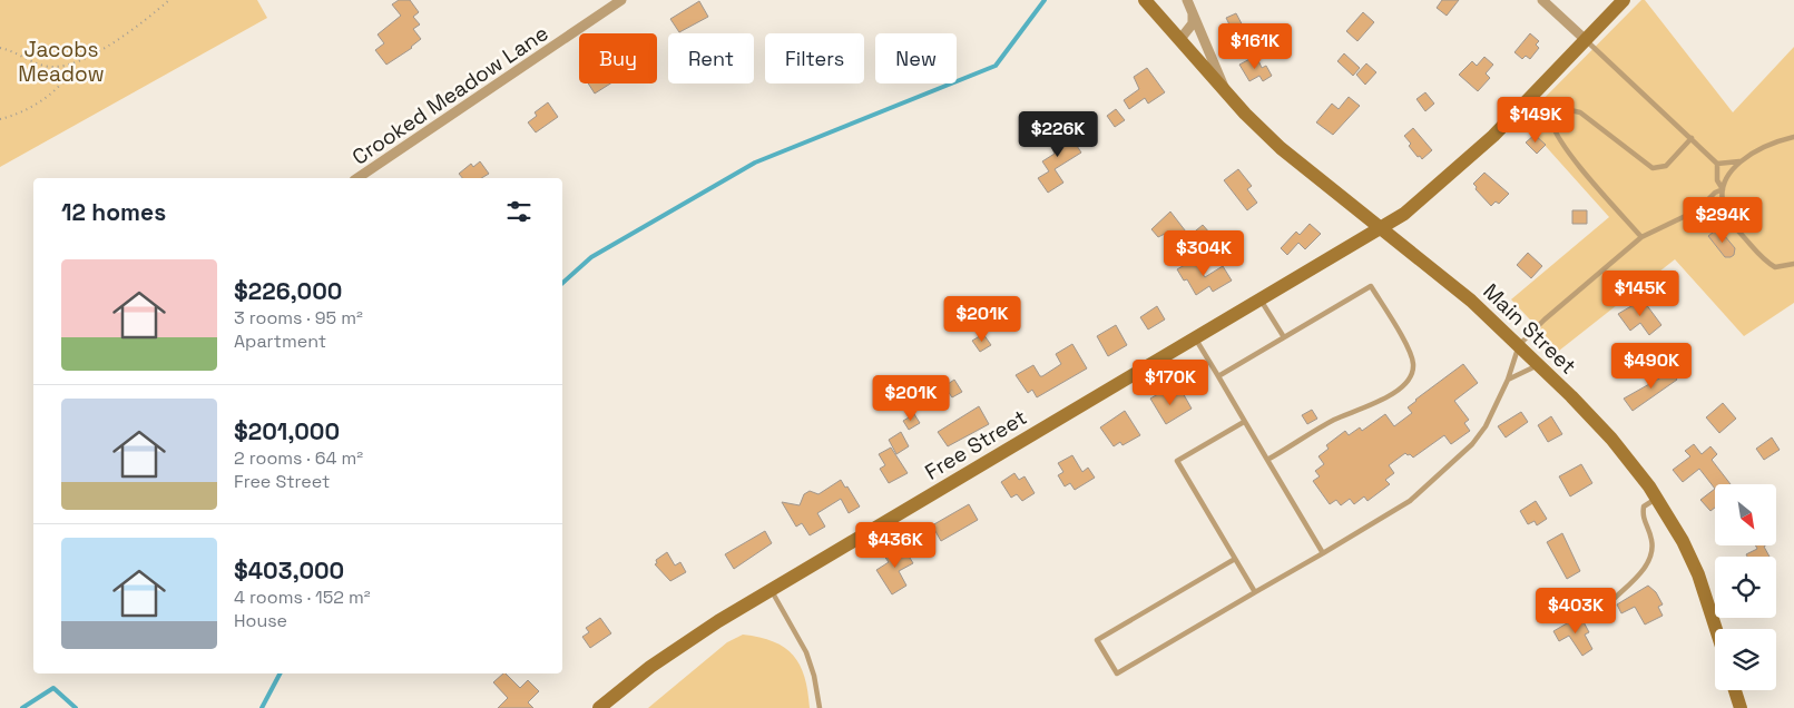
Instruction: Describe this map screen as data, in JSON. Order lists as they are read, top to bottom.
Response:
{
  "streets": {
    "main road": ["Main Street", "Free Street"],
    "street": ["Crooked Meadow Lane"]
  },
  "crossings": [
    ["Main Street", "Free Street"]
  ],
  "parks": ["Jacobs Meadow"],
  "north": "bottom right",
  "page": {
    "price": [
      "$161K",
      "$149K",
      "$226K",
      "$294K",
      "$304K",
      "$145K",
      "$201K",
      "$490K",
      "$170K",
      "$201K",
      "$436K",
      "$403K"
    ],
    "chip": [
      "Buy",
      "Rent",
      "Filters",
      "New"
    ],
    "heading": "12 homes",
    "list": [
      {
        "name": "$226,000",
        "note": "3 rooms · 95 m² · Apartment"
      },
      {
        "name": "$201,000",
        "note": "2 rooms · 64 m² · Free Street"
      },
      {
        "name": "$403,000",
        "note": "4 rooms · 152 m² · House"
      }
    ]
  }
}
